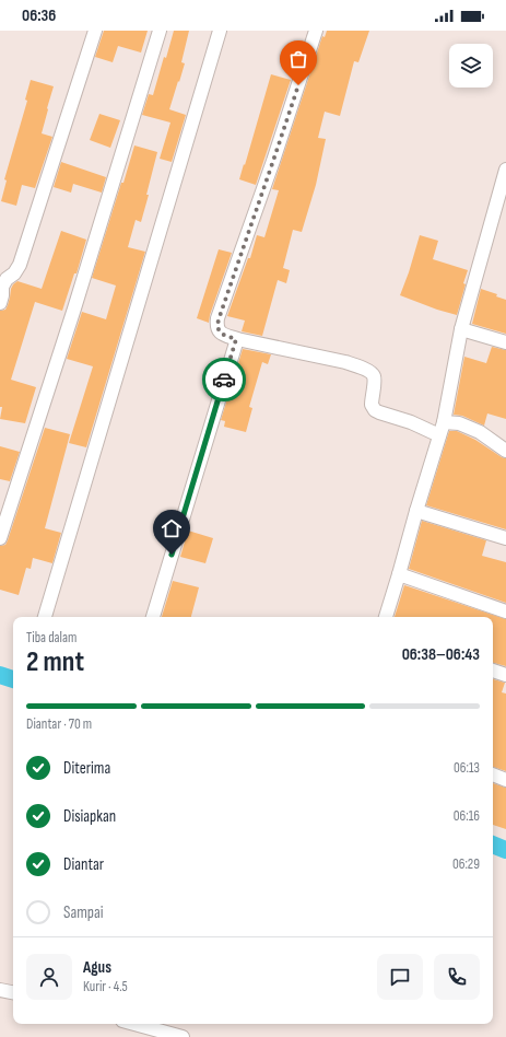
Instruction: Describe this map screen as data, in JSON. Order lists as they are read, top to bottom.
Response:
{
  "page": {
    "status": "06:36",
    "heading": ["2 mnt", "Tiba dalam", "06:38–06:43"],
    "panel": ["Agus", "Kurir · 4.5"],
    "bar": "Diantar · 70 m",
    "list": [
      ["Diterima", "06:13"],
      ["Disiapkan", "06:16"],
      ["Diantar", "06:29"],
      "Sampai"
    ]
  }
}
